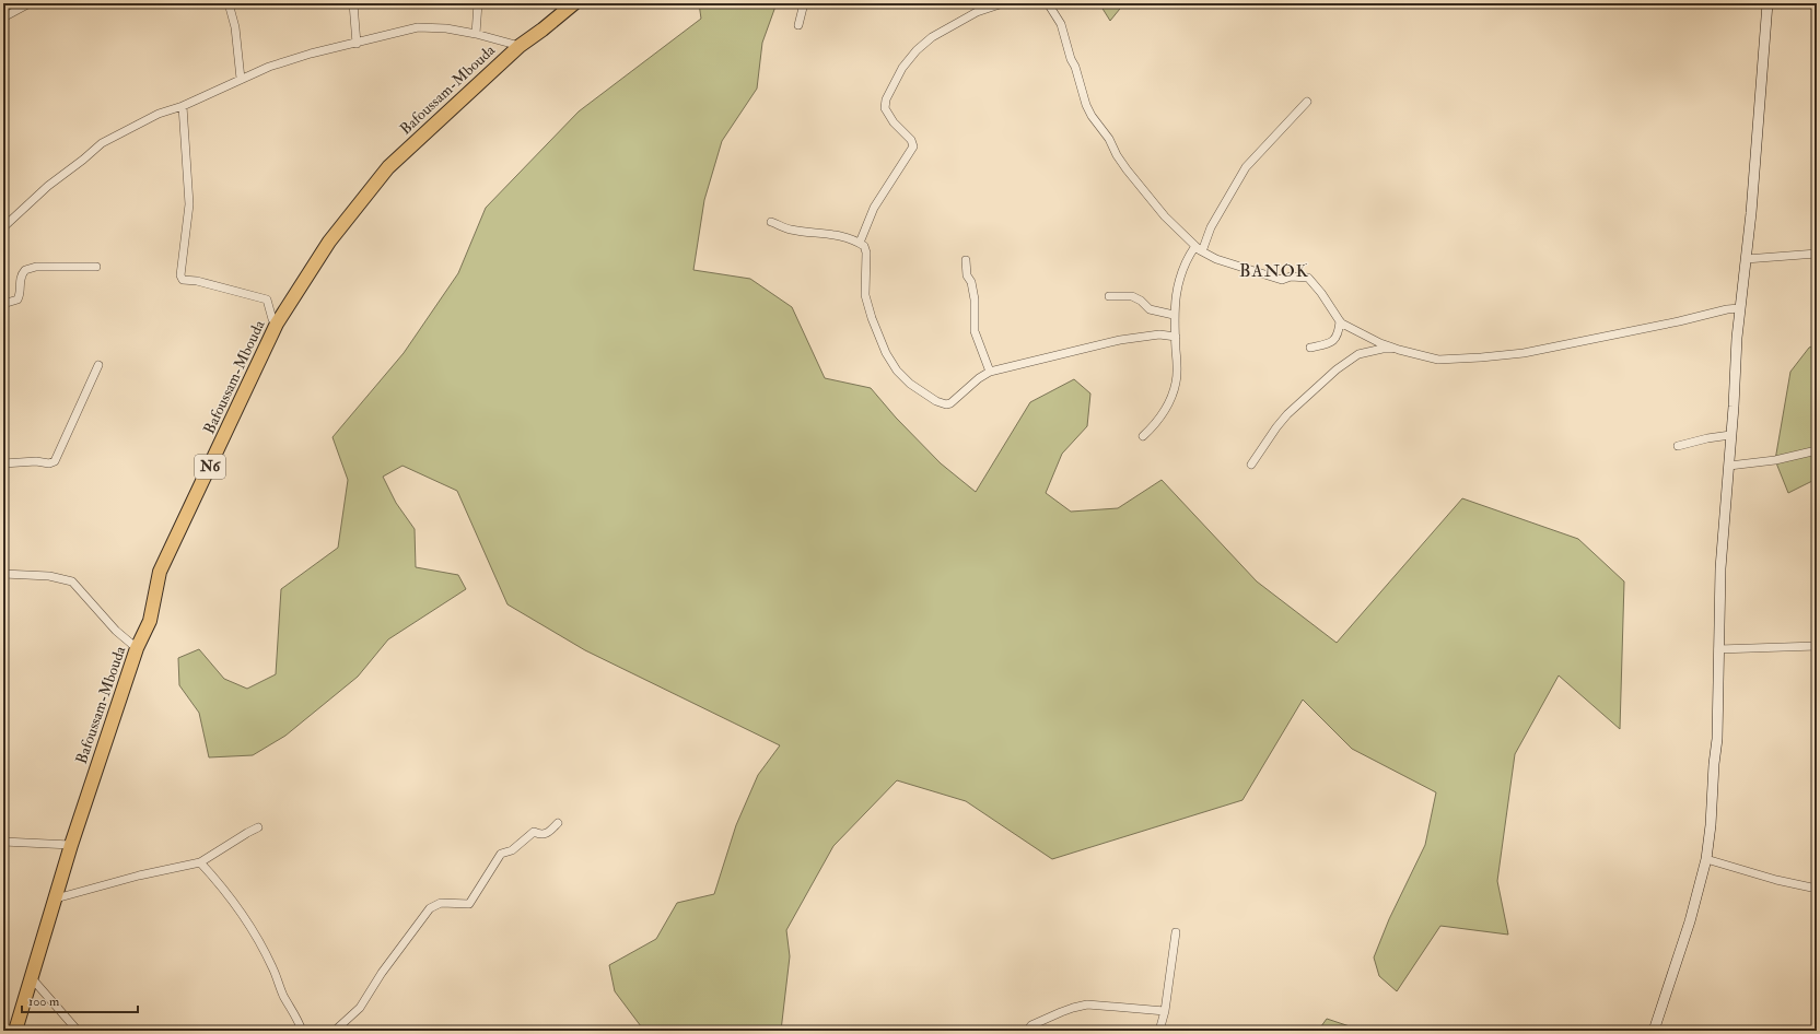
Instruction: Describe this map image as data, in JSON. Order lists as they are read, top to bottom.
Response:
{
  "streets": {
    "highway": ["Bafoussam-Mbouda", "N6"]
  },
  "districts": ["BANOK"],
  "scale_bar": "100 m"
}
